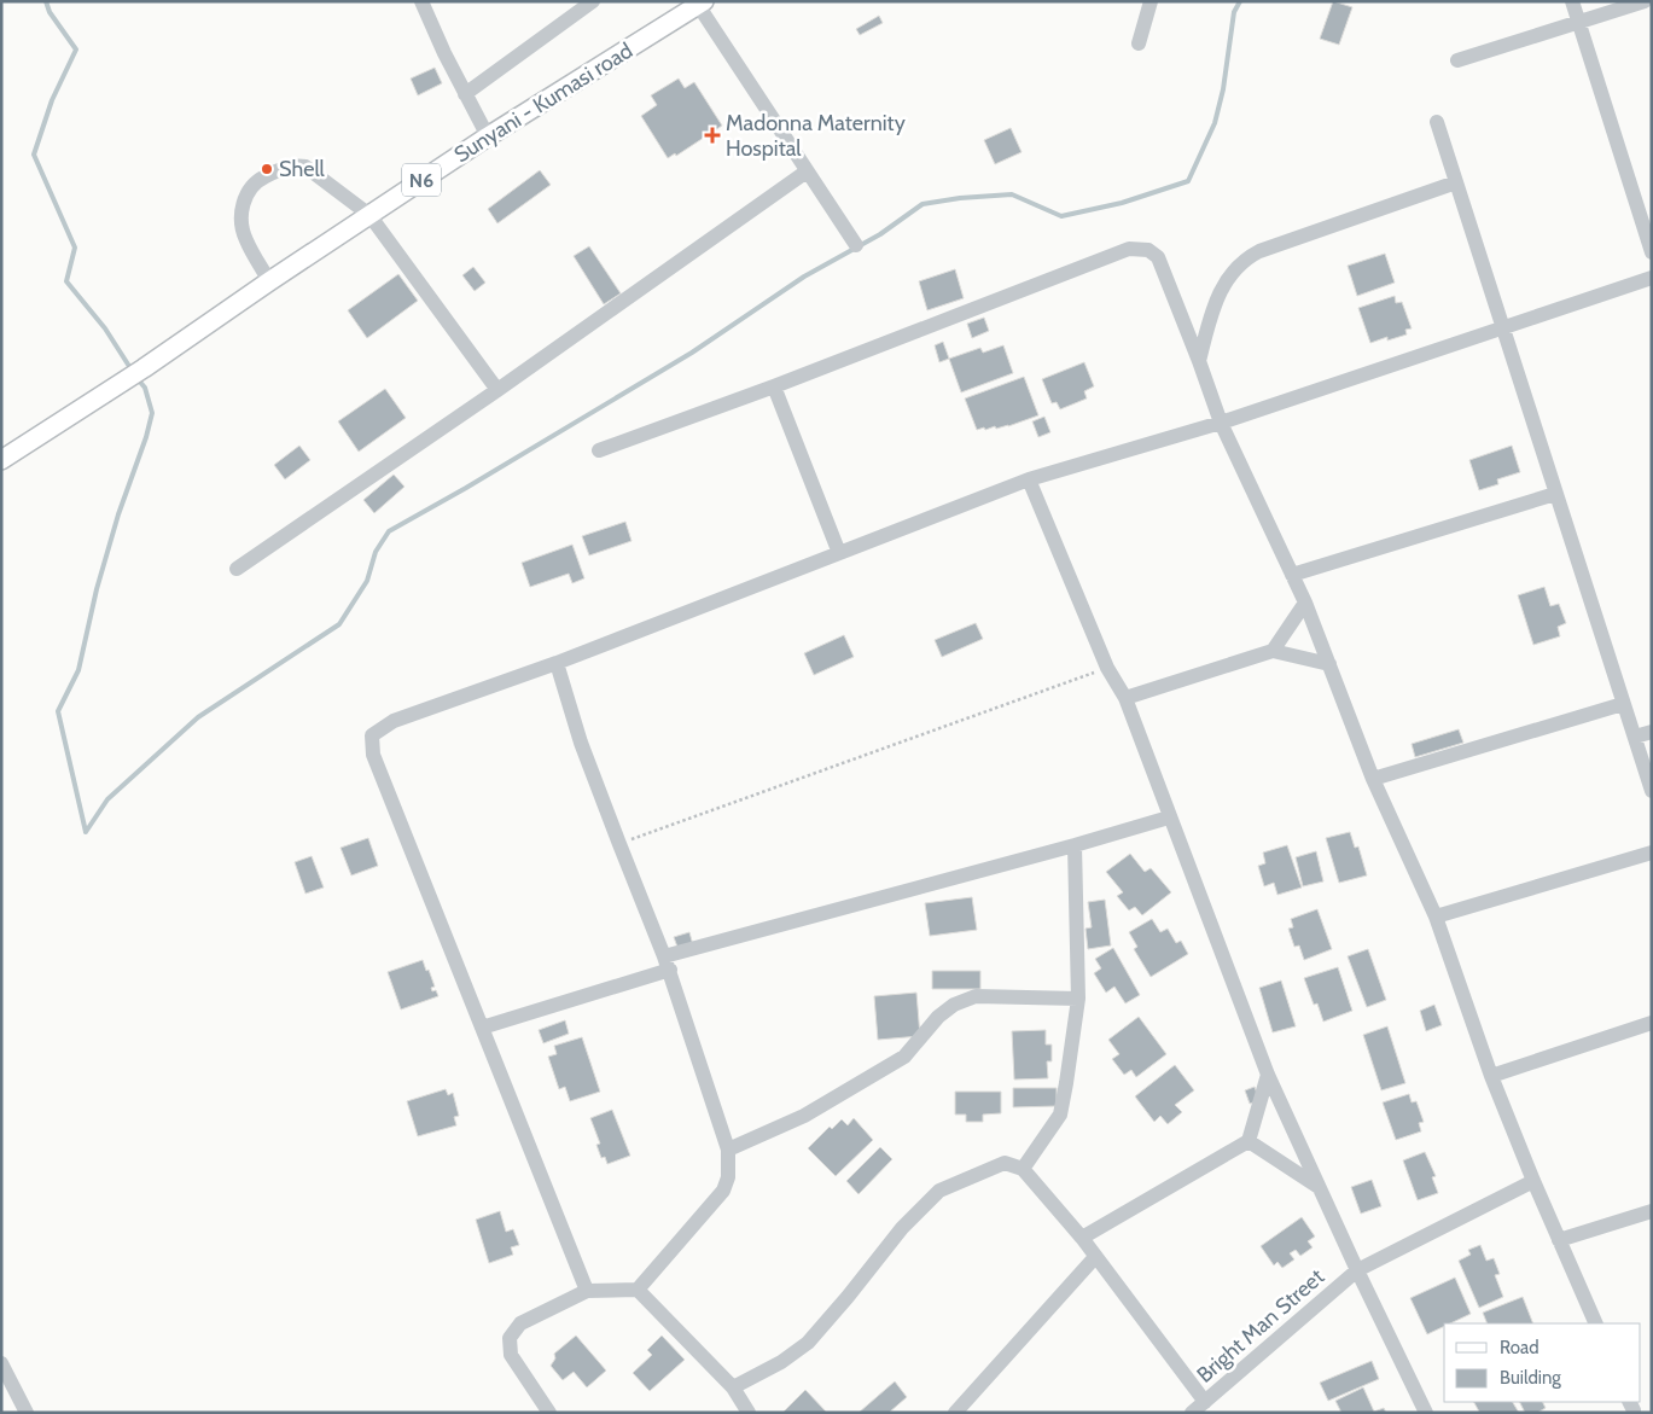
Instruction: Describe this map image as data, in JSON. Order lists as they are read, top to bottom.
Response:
{
  "streets": {
    "main road": ["Sunyani - Kumasi road", "N6"],
    "street": ["Bright Man Street"]
  },
  "places": {
    "health": ["Madonna Maternity Hospital"],
    "other": ["Shell"]
  },
  "legend": ["Road", "Building"]
}
